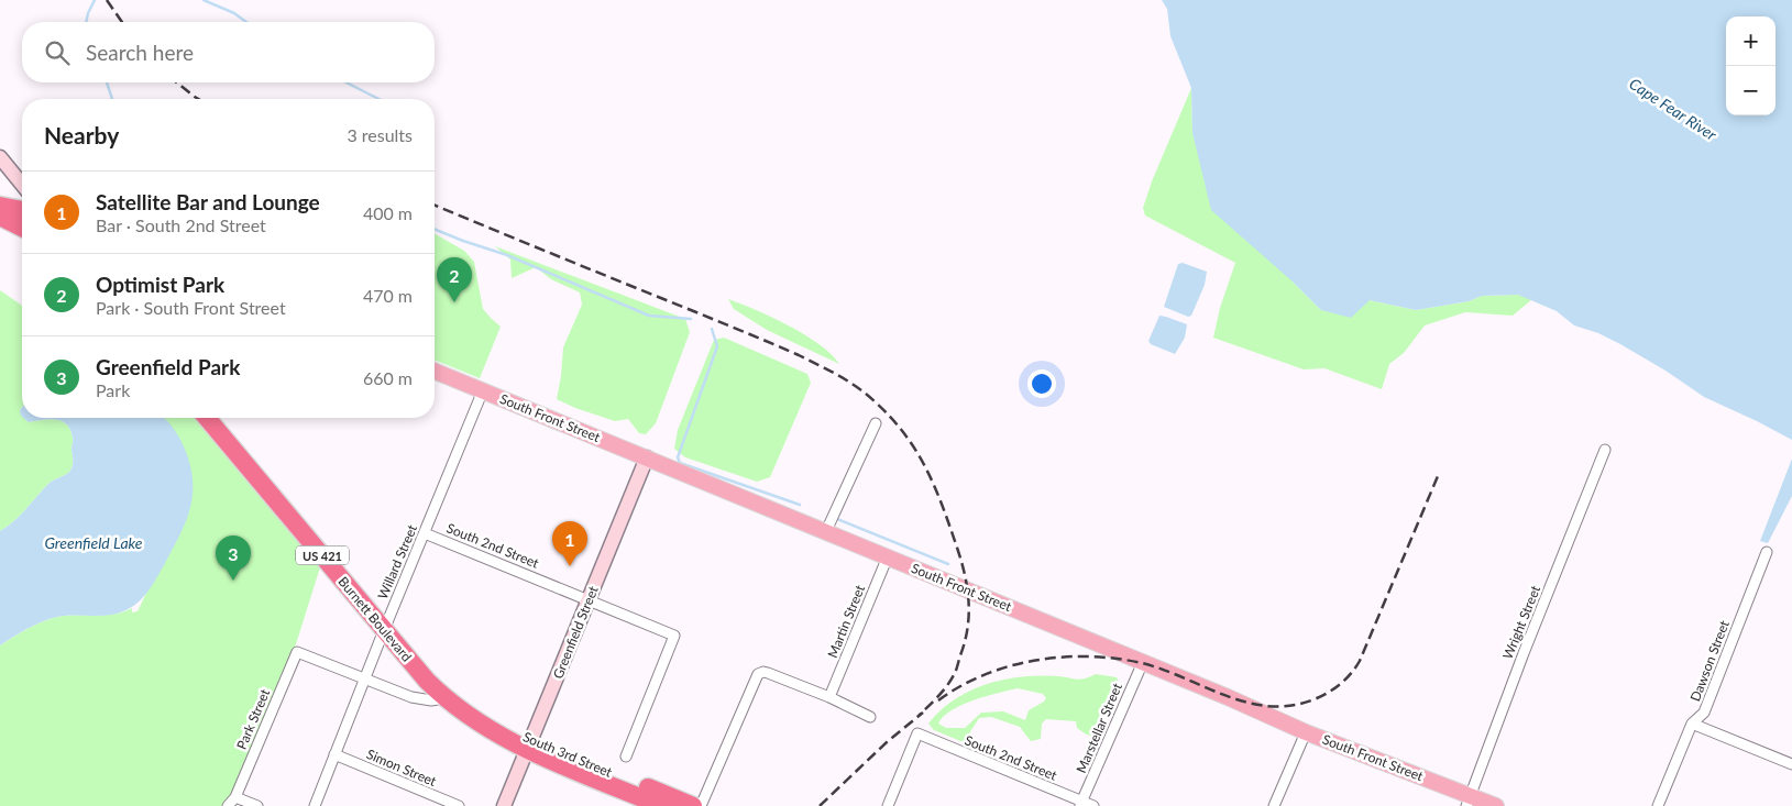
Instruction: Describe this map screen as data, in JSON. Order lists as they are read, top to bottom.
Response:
{
  "streets": {
    "highway": ["US 421", "Burnett Boulevard", "South 3rd Street"],
    "main road": ["South Front Street"],
    "street": [
      "South 2nd Street",
      "Willard Street",
      "Martin Street",
      "Wright Street",
      "Greenfield Street",
      "Dawson Street",
      "Park Street",
      "Marstellar Street",
      "Simon Street"
    ]
  },
  "crossings": [
    ["South Front Street", "Willard Street"],
    ["South Front Street", "Martin Street"],
    ["South Front Street", "Wright Street"],
    ["South Front Street", "Greenfield Street"],
    ["South Front Street", "Marstellar Street"],
    ["South 2nd Street", "Willard Street"],
    ["South 2nd Street", "Greenfield Street"],
    ["South 2nd Street", "Marstellar Street"],
    ["Willard Street", "Burnett Boulevard"],
    ["Willard Street", "Park Street"],
    ["Willard Street", "Simon Street"],
    ["Burnett Boulevard", "South 3rd Street"],
    ["Greenfield Street", "South 3rd Street"]
  ],
  "water": ["Cape Fear River", "Greenfield Lake"],
  "page": {
    "map_buttons": ["+", "−"],
    "search": "Search here",
    "heading": ["Nearby", "3 results"],
    "list": [
      {
        "mark": "1",
        "name": "Satellite Bar and Lounge",
        "note": "Bar · South 2nd Street",
        "value": "400 m"
      },
      {
        "mark": "2",
        "name": "Optimist Park",
        "note": "Park · South Front Street",
        "value": "470 m"
      },
      {
        "mark": "3",
        "name": "Greenfield Park",
        "note": "Park",
        "value": "660 m"
      }
    ],
    "pins": ["2", "1", "3"]
  }
}
